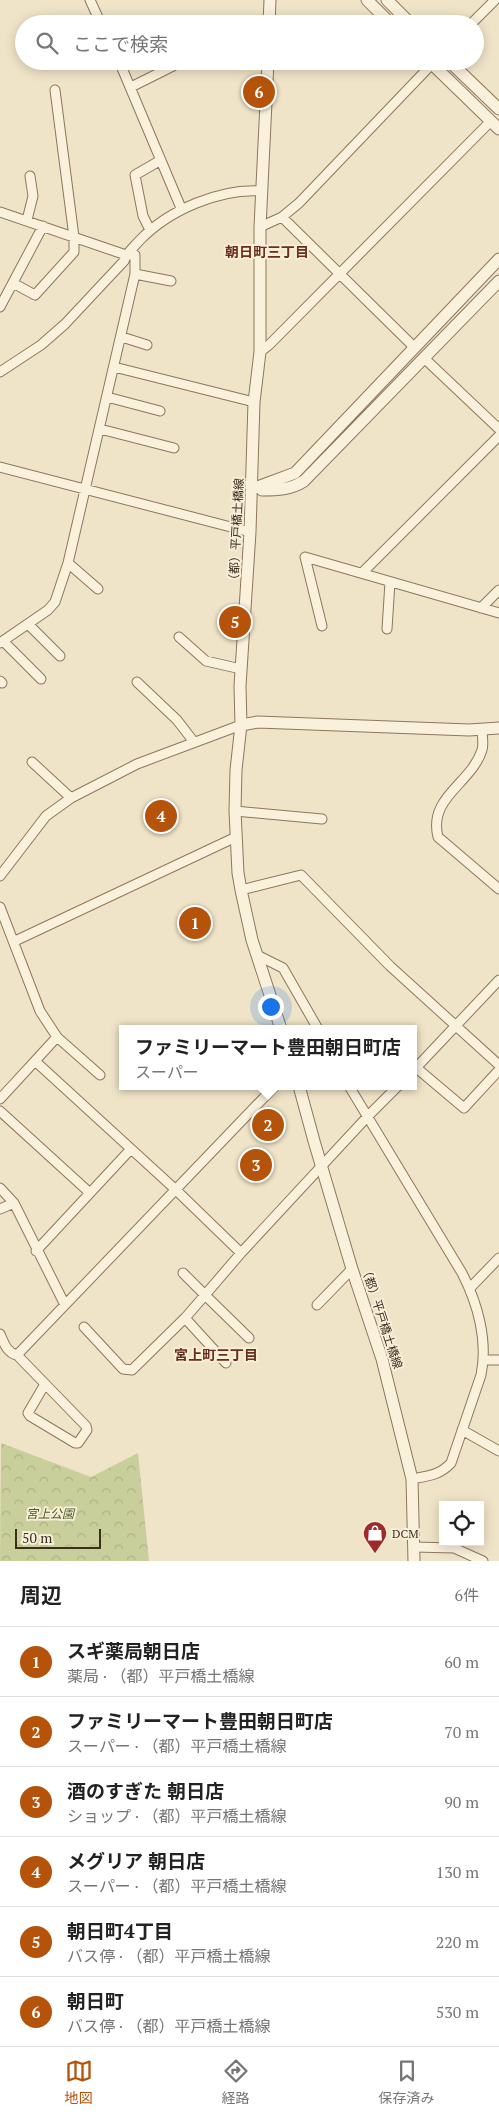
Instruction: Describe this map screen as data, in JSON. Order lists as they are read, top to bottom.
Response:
{
  "streets": {
    "street": ["（都）平戸橋土橋線"]
  },
  "districts": ["朝日町三丁目", "宮上町三丁目"],
  "parks": ["宮上公園"],
  "places": {
    "shop": ["DCM"]
  },
  "scale_bar": "50 m",
  "page": {
    "search": "ここで検索",
    "pins": [
      "6",
      "5",
      "4",
      "1",
      "2",
      "3"
    ],
    "popup": ["ファミリーマート豊田朝日町店", "スーパー"],
    "scale": "50 m",
    "heading": ["周辺", "6件"],
    "list": [
      {
        "mark": "1",
        "name": "スギ薬局朝日店",
        "note": "薬局 · （都）平戸橋土橋線",
        "value": "60 m"
      },
      {
        "mark": "2",
        "name": "ファミリーマート豊田朝日町店",
        "note": "スーパー · （都）平戸橋土橋線",
        "value": "70 m"
      },
      {
        "mark": "3",
        "name": "酒のすぎた 朝日店",
        "note": "ショップ · （都）平戸橋土橋線",
        "value": "90 m"
      },
      {
        "mark": "4",
        "name": "メグリア 朝日店",
        "note": "スーパー · （都）平戸橋土橋線",
        "value": "130 m"
      },
      {
        "mark": "5",
        "name": "朝日町4丁目",
        "note": "バス停 · （都）平戸橋土橋線",
        "value": "220 m"
      },
      {
        "mark": "6",
        "name": "朝日町",
        "note": "バス停 · （都）平戸橋土橋線",
        "value": "530 m"
      }
    ],
    "nav": ["地図", "経路", "保存済み"]
  }
}
